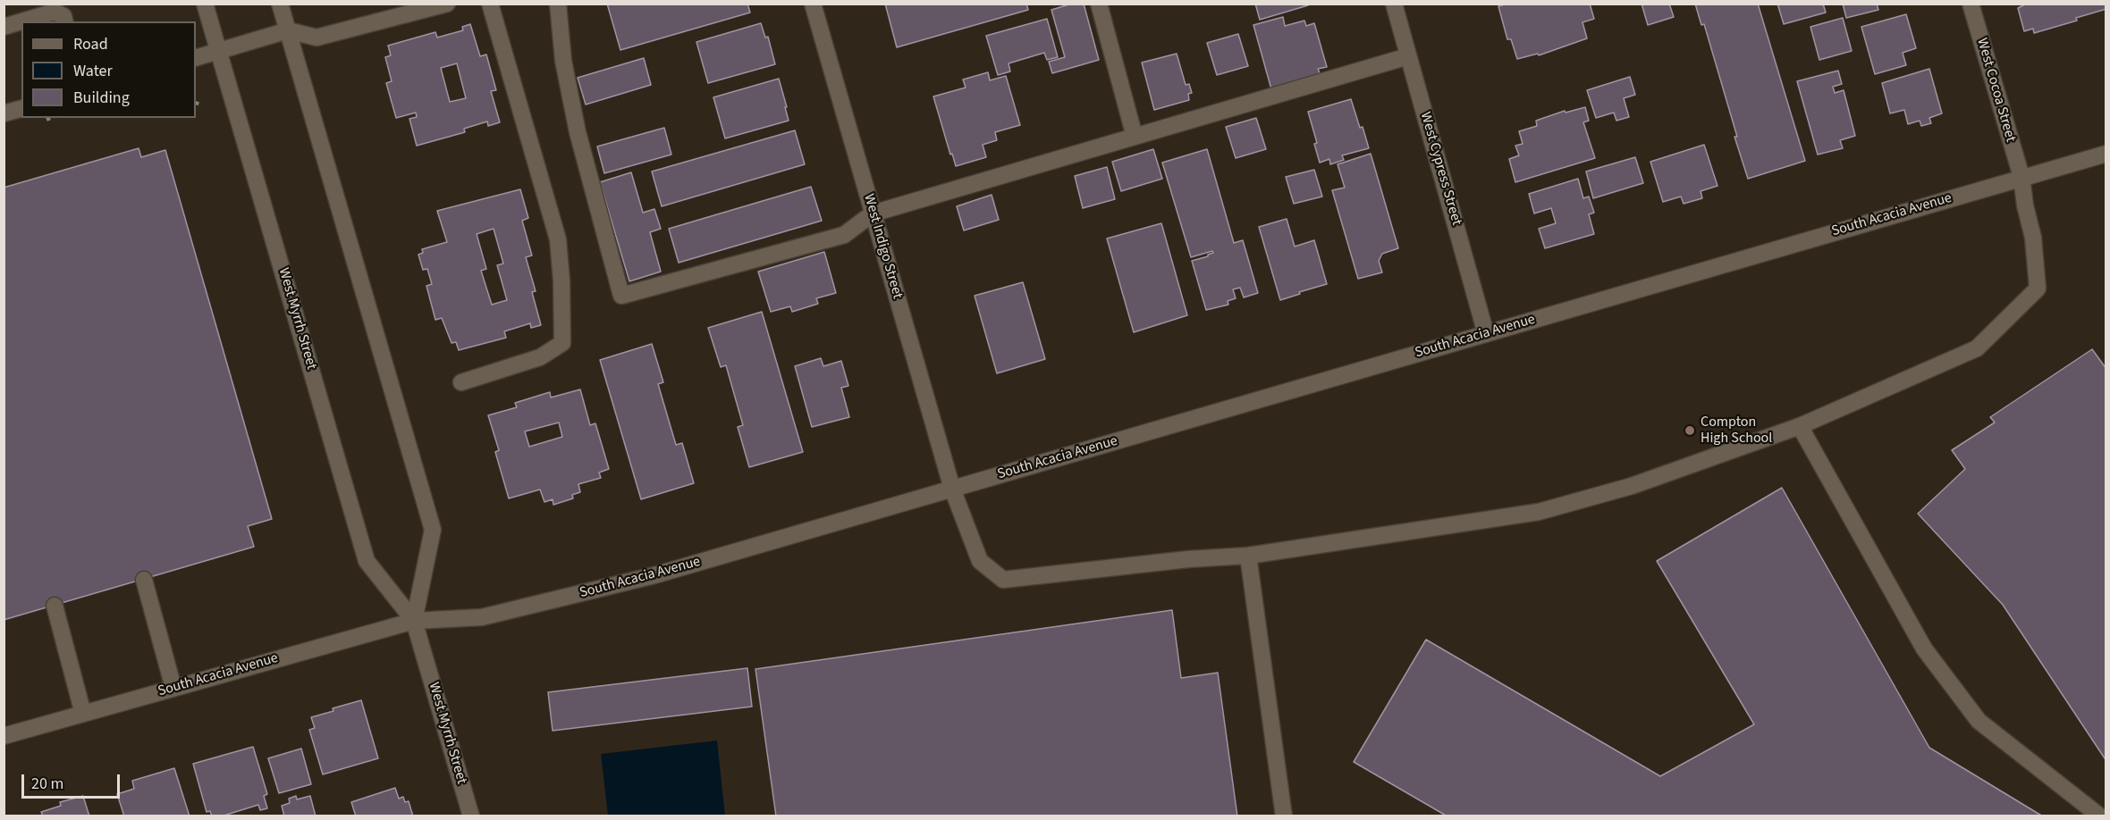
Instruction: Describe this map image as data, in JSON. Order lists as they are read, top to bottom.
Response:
{
  "streets": {
    "street": [
      "West Cocoa Street",
      "West Cypress Street",
      "South Acacia Avenue",
      "West Indigo Street",
      "West Myrrh Street"
    ]
  },
  "crossings": [
    ["West Cocoa Street", "South Acacia Avenue"],
    ["West Cocoa Street", "West Indigo Street"],
    ["West Cypress Street", "South Acacia Avenue"],
    ["South Acacia Avenue", "West Indigo Street"],
    ["South Acacia Avenue", "West Myrrh Street"]
  ],
  "places": ["Compton High School"],
  "legend": ["Road", "Water", "Building"],
  "scale_bar": "20 m"
}
